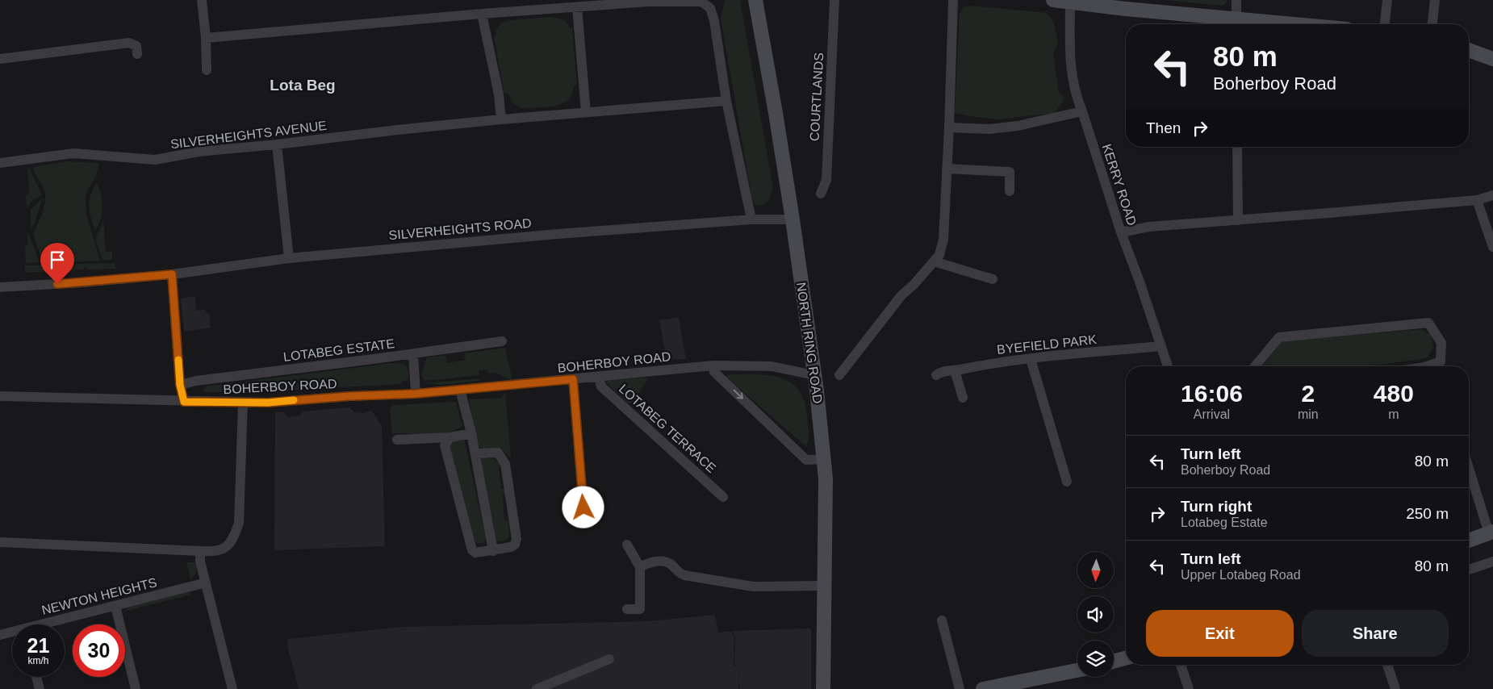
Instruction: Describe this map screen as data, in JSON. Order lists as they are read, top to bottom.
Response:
{
  "streets": {
    "main road": ["NORTH RING ROAD"],
    "street": [
      "COURTLANDS",
      "SILVERHEIGHTS AVENUE",
      "KERRY ROAD",
      "SILVERHEIGHTS ROAD",
      "BYEFIELD PARK",
      "LOTABEG ESTATE",
      "BOHERBOY ROAD",
      "LOTABEG TERRACE",
      "NEWTON HEIGHTS"
    ]
  },
  "crossings": [
    ["KERRY ROAD", "BYEFIELD PARK"],
    ["SILVERHEIGHTS ROAD", "NORTH RING ROAD"],
    ["NORTH RING ROAD", "BOHERBOY ROAD"],
    ["BOHERBOY ROAD", "LOTABEG TERRACE"]
  ],
  "districts": ["Lota Beg"],
  "north": "bottom",
  "page": {
    "turn": ["80 m", "Boherboy Road"],
    "then": "Then",
    "eta": [
      "16:06",
      "Arrival",
      "2",
      "min",
      "480",
      "m"
    ],
    "list": [
      {
        "name": "Turn left",
        "note": "Boherboy Road",
        "value": "80 m"
      },
      {
        "name": "Turn right",
        "note": "Lotabeg Estate",
        "value": "250 m"
      },
      {
        "name": "Turn left",
        "note": "Upper Lotabeg Road",
        "value": "80 m"
      }
    ],
    "buttons": ["Exit", "Share"],
    "speed": "21 km/h",
    "limit": "30"
  }
}
